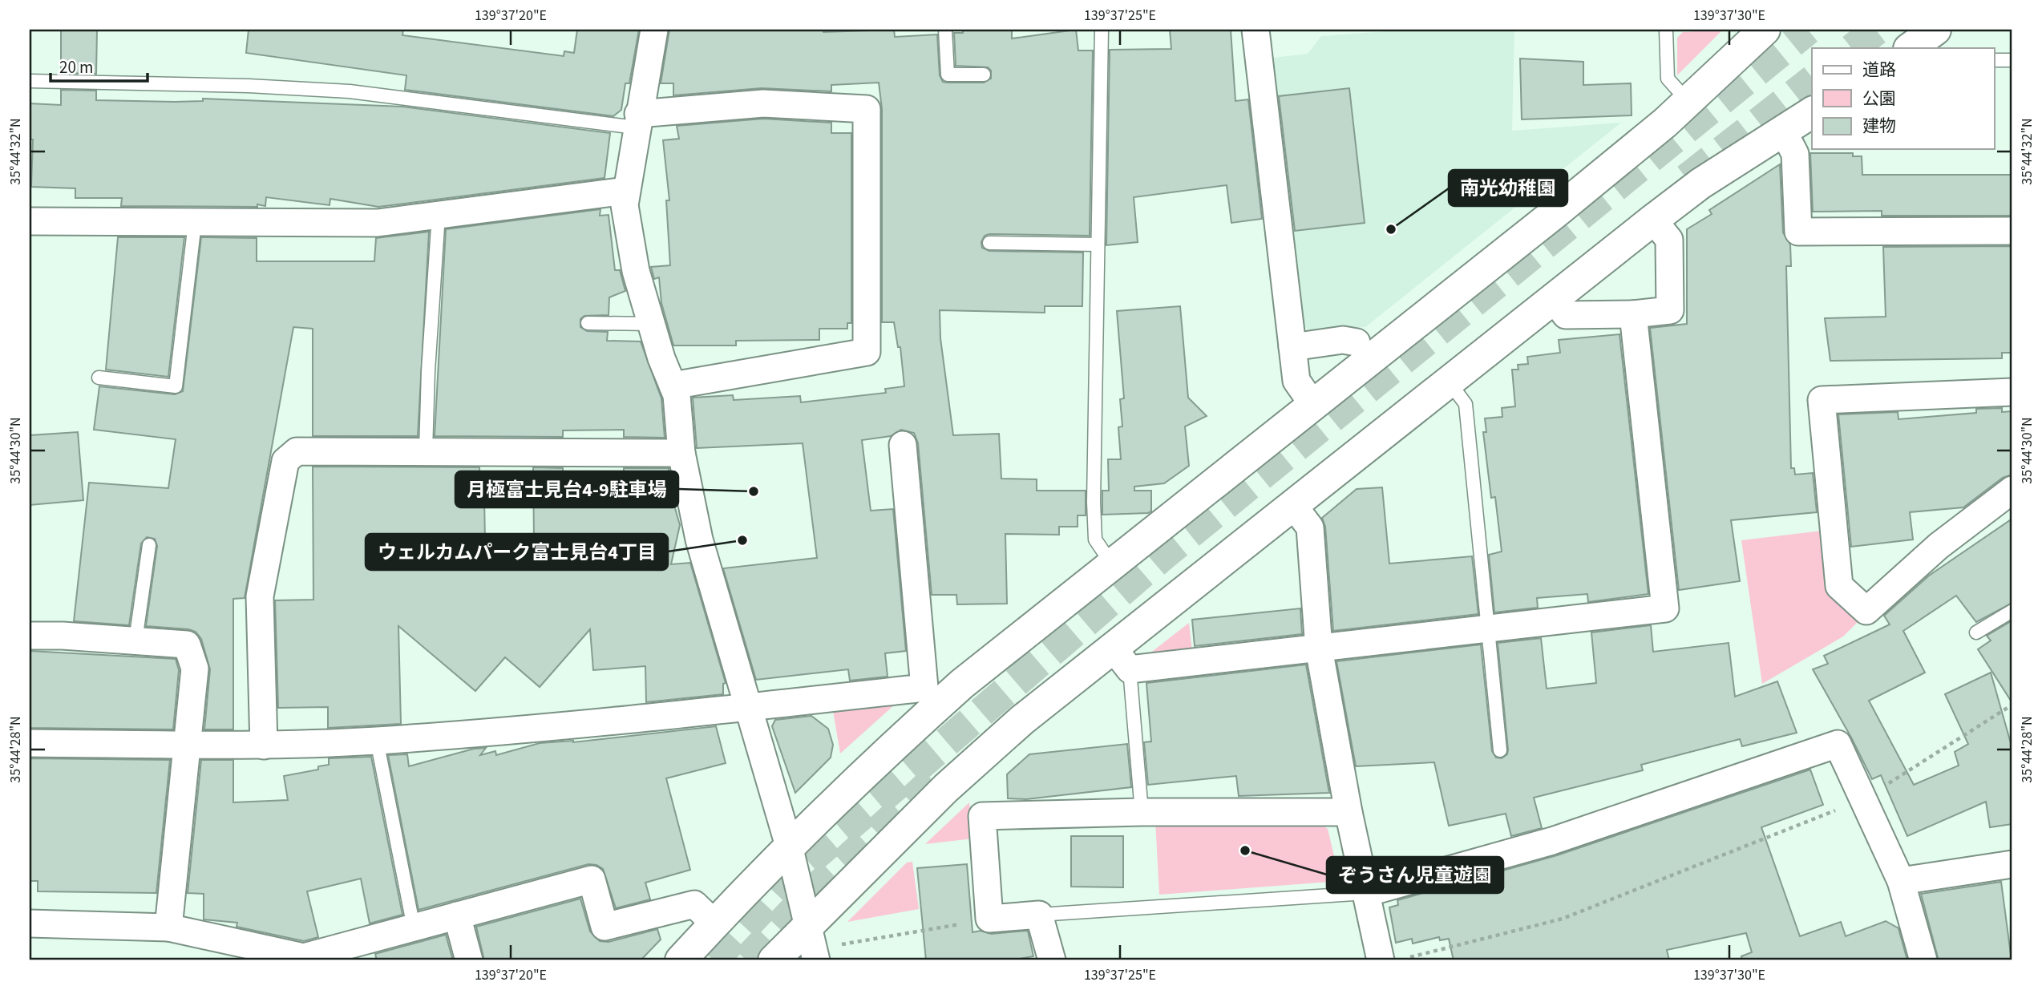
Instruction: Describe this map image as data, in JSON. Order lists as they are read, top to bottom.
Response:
{
  "places": [
    "南光幼稚園",
    "月極富士見台4-9駐車場",
    "ウェルカムパーク富士見台4丁目",
    "ぞうさん児童遊園"
  ],
  "legend": ["道路", "公園", "建物"],
  "scale_bar": "20 m",
  "coordinates": [
    "139°37'20\"E",
    "139°37'25\"E",
    "139°37'30\"E",
    "35°44'32\"N",
    "35°44'30\"N",
    "35°44'28\"N"
  ]
}
